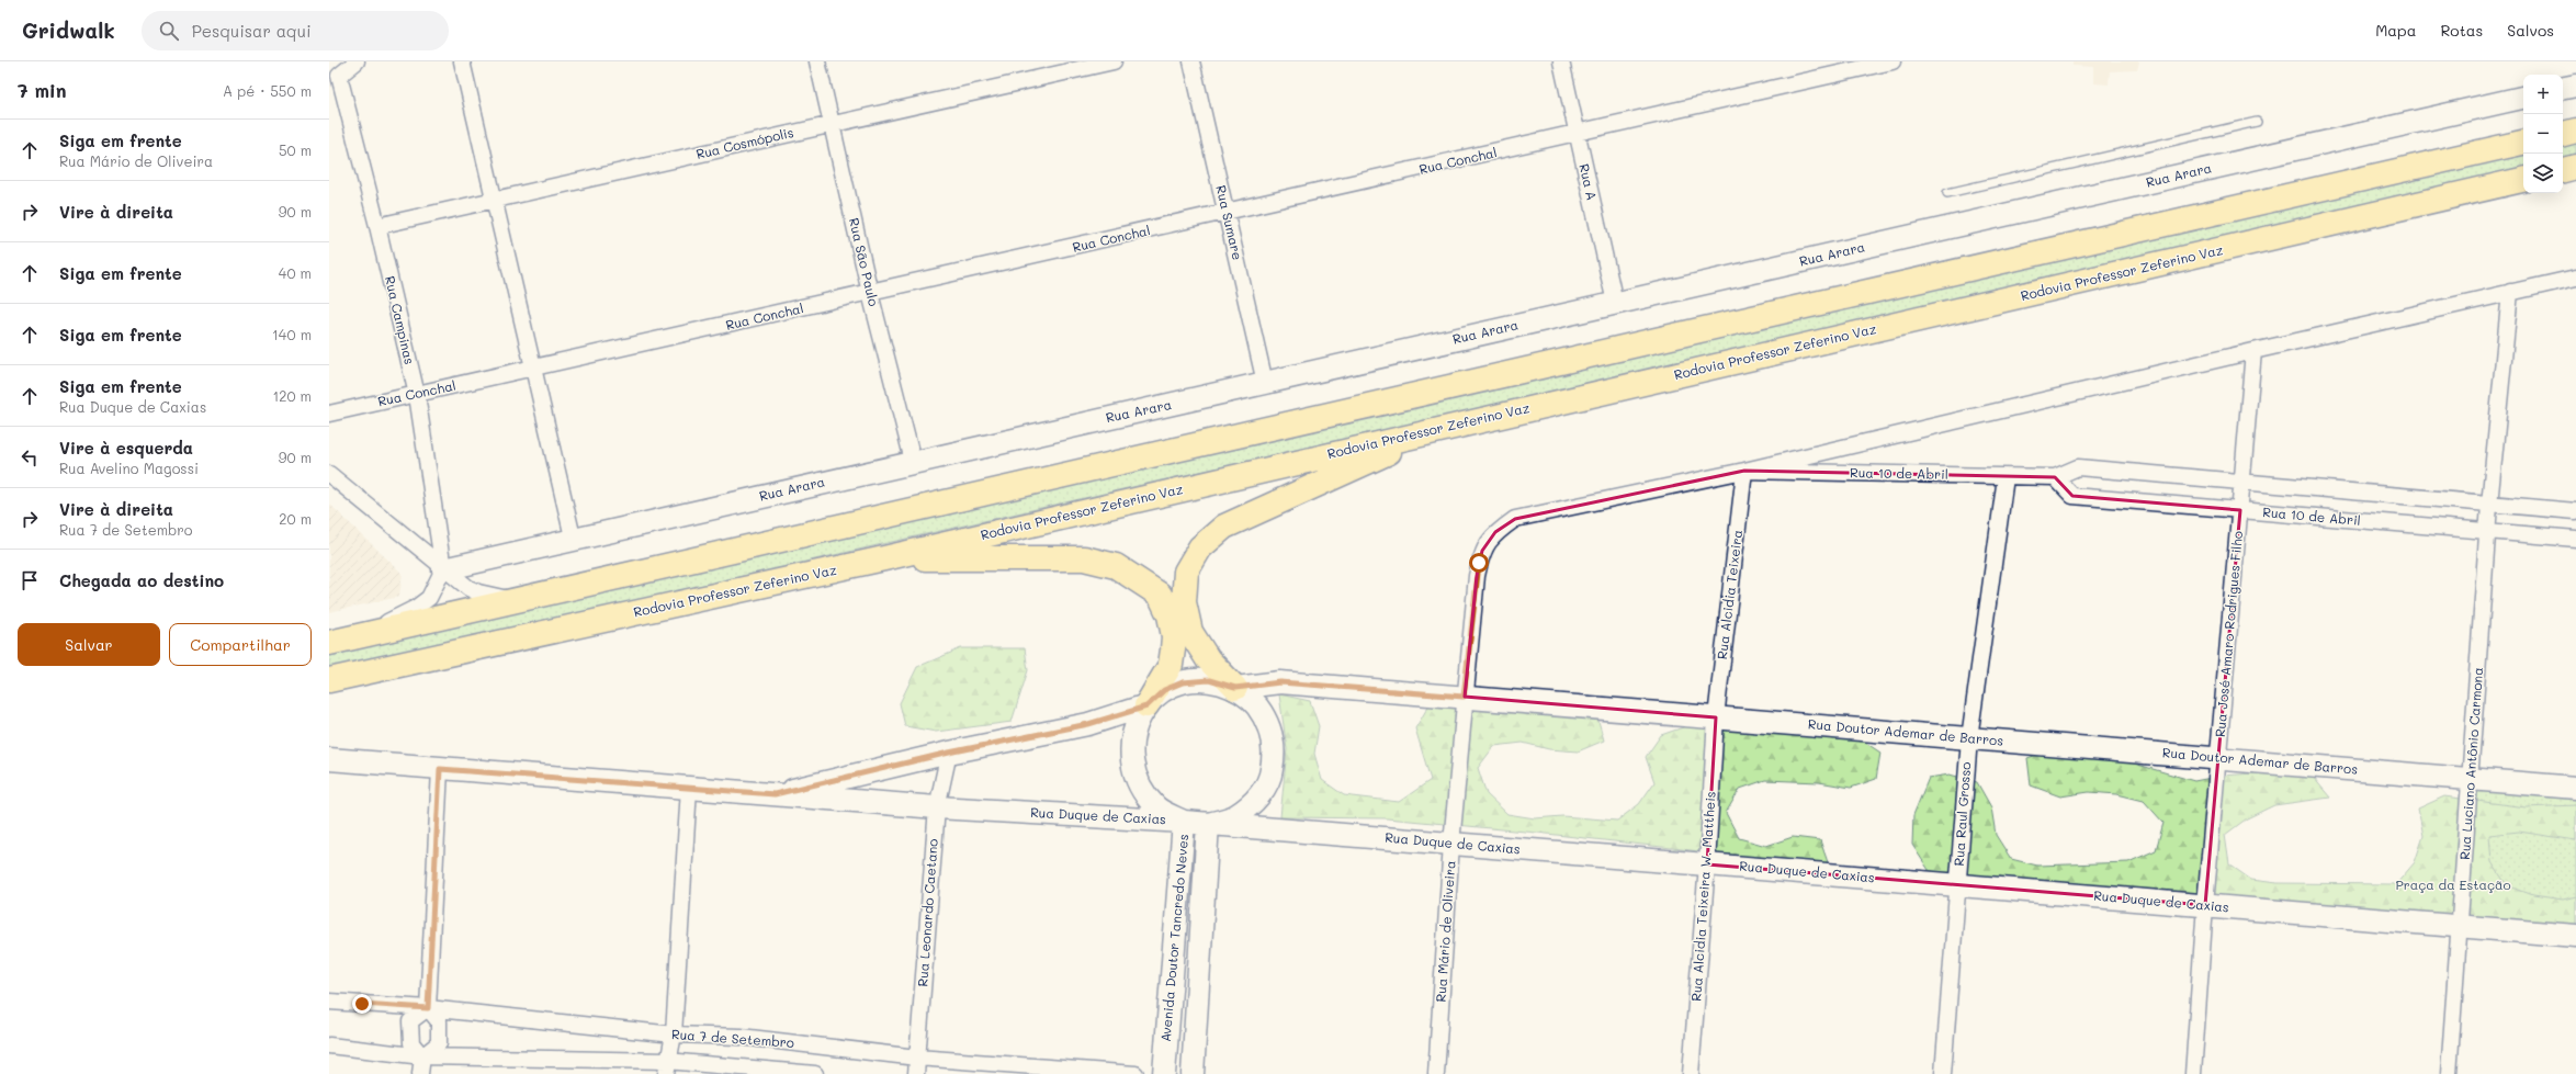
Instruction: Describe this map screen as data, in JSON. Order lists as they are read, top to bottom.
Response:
{
  "streets": {
    "highway": ["Rodovia Professor Zeferino Vaz"],
    "street": [
      "Rua Cosmópolis",
      "Rua Conchal",
      "Rua Arara",
      "Rua A",
      "Rua Sumare",
      "Rua São Paulo",
      "Rua Campinas",
      "Rua 10 de Abril",
      "Rua Alcidia Teixeira",
      "Rua José Amaro Rodrigues Filho",
      "Rua Doutor Ademar de Barros",
      "Rua Luciano Antônio Carmona",
      "Rua Raul Grosso",
      "Rua Duque de Caxias",
      "Rua Alcidia Teixeira W. Mattheis",
      "Rua Leonardo Caetano",
      "Rua Mário de Oliveira",
      "Avenida Doutor Tancredo Neves",
      "Rua 7 de Setembro"
    ]
  },
  "crossings": [
    ["Rua Cosmópolis", "Rua São Paulo"],
    ["Rua Cosmópolis", "Rua Campinas"],
    ["Rua Conchal", "Rua A"],
    ["Rua Conchal", "Rua Sumare"],
    ["Rua Conchal", "Rua São Paulo"],
    ["Rua Conchal", "Rua Campinas"],
    ["Rua Arara", "Rua A"],
    ["Rua Arara", "Rua Sumare"],
    ["Rua Arara", "Rua São Paulo"],
    ["Rua Arara", "Rua Campinas"],
    ["Rua 10 de Abril", "Rua Alcidia Teixeira"],
    ["Rua 10 de Abril", "Rua José Amaro Rodrigues Filho"],
    ["Rua 10 de Abril", "Rua Luciano Antônio Carmona"],
    ["Rua 10 de Abril", "Rua Raul Grosso"],
    ["Rua 10 de Abril", "Rua Mário de Oliveira"],
    ["Rua Alcidia Teixeira", "Rua Doutor Ademar de Barros"],
    ["Rua Alcidia Teixeira", "Rua Alcidia Teixeira W. Mattheis"],
    ["Rua Alcidia Teixeira", "Rua Mário de Oliveira"],
    ["Rua José Amaro Rodrigues Filho", "Rua Doutor Ademar de Barros"],
    ["Rua José Amaro Rodrigues Filho", "Rua Duque de Caxias"],
    ["Rua Doutor Ademar de Barros", "Rua Luciano Antônio Carmona"],
    ["Rua Doutor Ademar de Barros", "Rua Raul Grosso"],
    ["Rua Doutor Ademar de Barros", "Rua Duque de Caxias"],
    ["Rua Doutor Ademar de Barros", "Rua Alcidia Teixeira W. Mattheis"],
    ["Rua Doutor Ademar de Barros", "Rua Mário de Oliveira"],
    ["Rua Doutor Ademar de Barros", "Avenida Doutor Tancredo Neves"],
    ["Rua Luciano Antônio Carmona", "Rua Duque de Caxias"],
    ["Rua Raul Grosso", "Rua Duque de Caxias"],
    ["Rua Duque de Caxias", "Rua Alcidia Teixeira W. Mattheis"],
    ["Rua Duque de Caxias", "Rua Leonardo Caetano"],
    ["Rua Duque de Caxias", "Rua Mário de Oliveira"],
    ["Rua Duque de Caxias", "Avenida Doutor Tancredo Neves"],
    ["Rua Leonardo Caetano", "Rua 7 de Setembro"]
  ],
  "parks": ["Praça da Estação"],
  "page": {
    "header": "Gridwalk",
    "search": "Pesquisar aqui",
    "nav": ["Mapa", "Rotas", "Salvos"],
    "heading": ["7 min", "A pé · 550 m"],
    "map_buttons": ["+", "−"],
    "list": [
      ["Siga em frente", "Rua Mário de Oliveira", "50 m"],
      ["Vire à direita", "90 m"],
      ["Siga em frente", "40 m"],
      ["Siga em frente", "140 m"],
      ["Siga em frente", "Rua Duque de Caxias", "120 m"],
      ["Vire à esquerda", "Rua Avelino Magossi", "90 m"],
      ["Vire à direita", "Rua 7 de Setembro", "20 m"],
      "Chegada ao destino"
    ],
    "buttons": ["Salvar", "Compartilhar"]
  }
}
